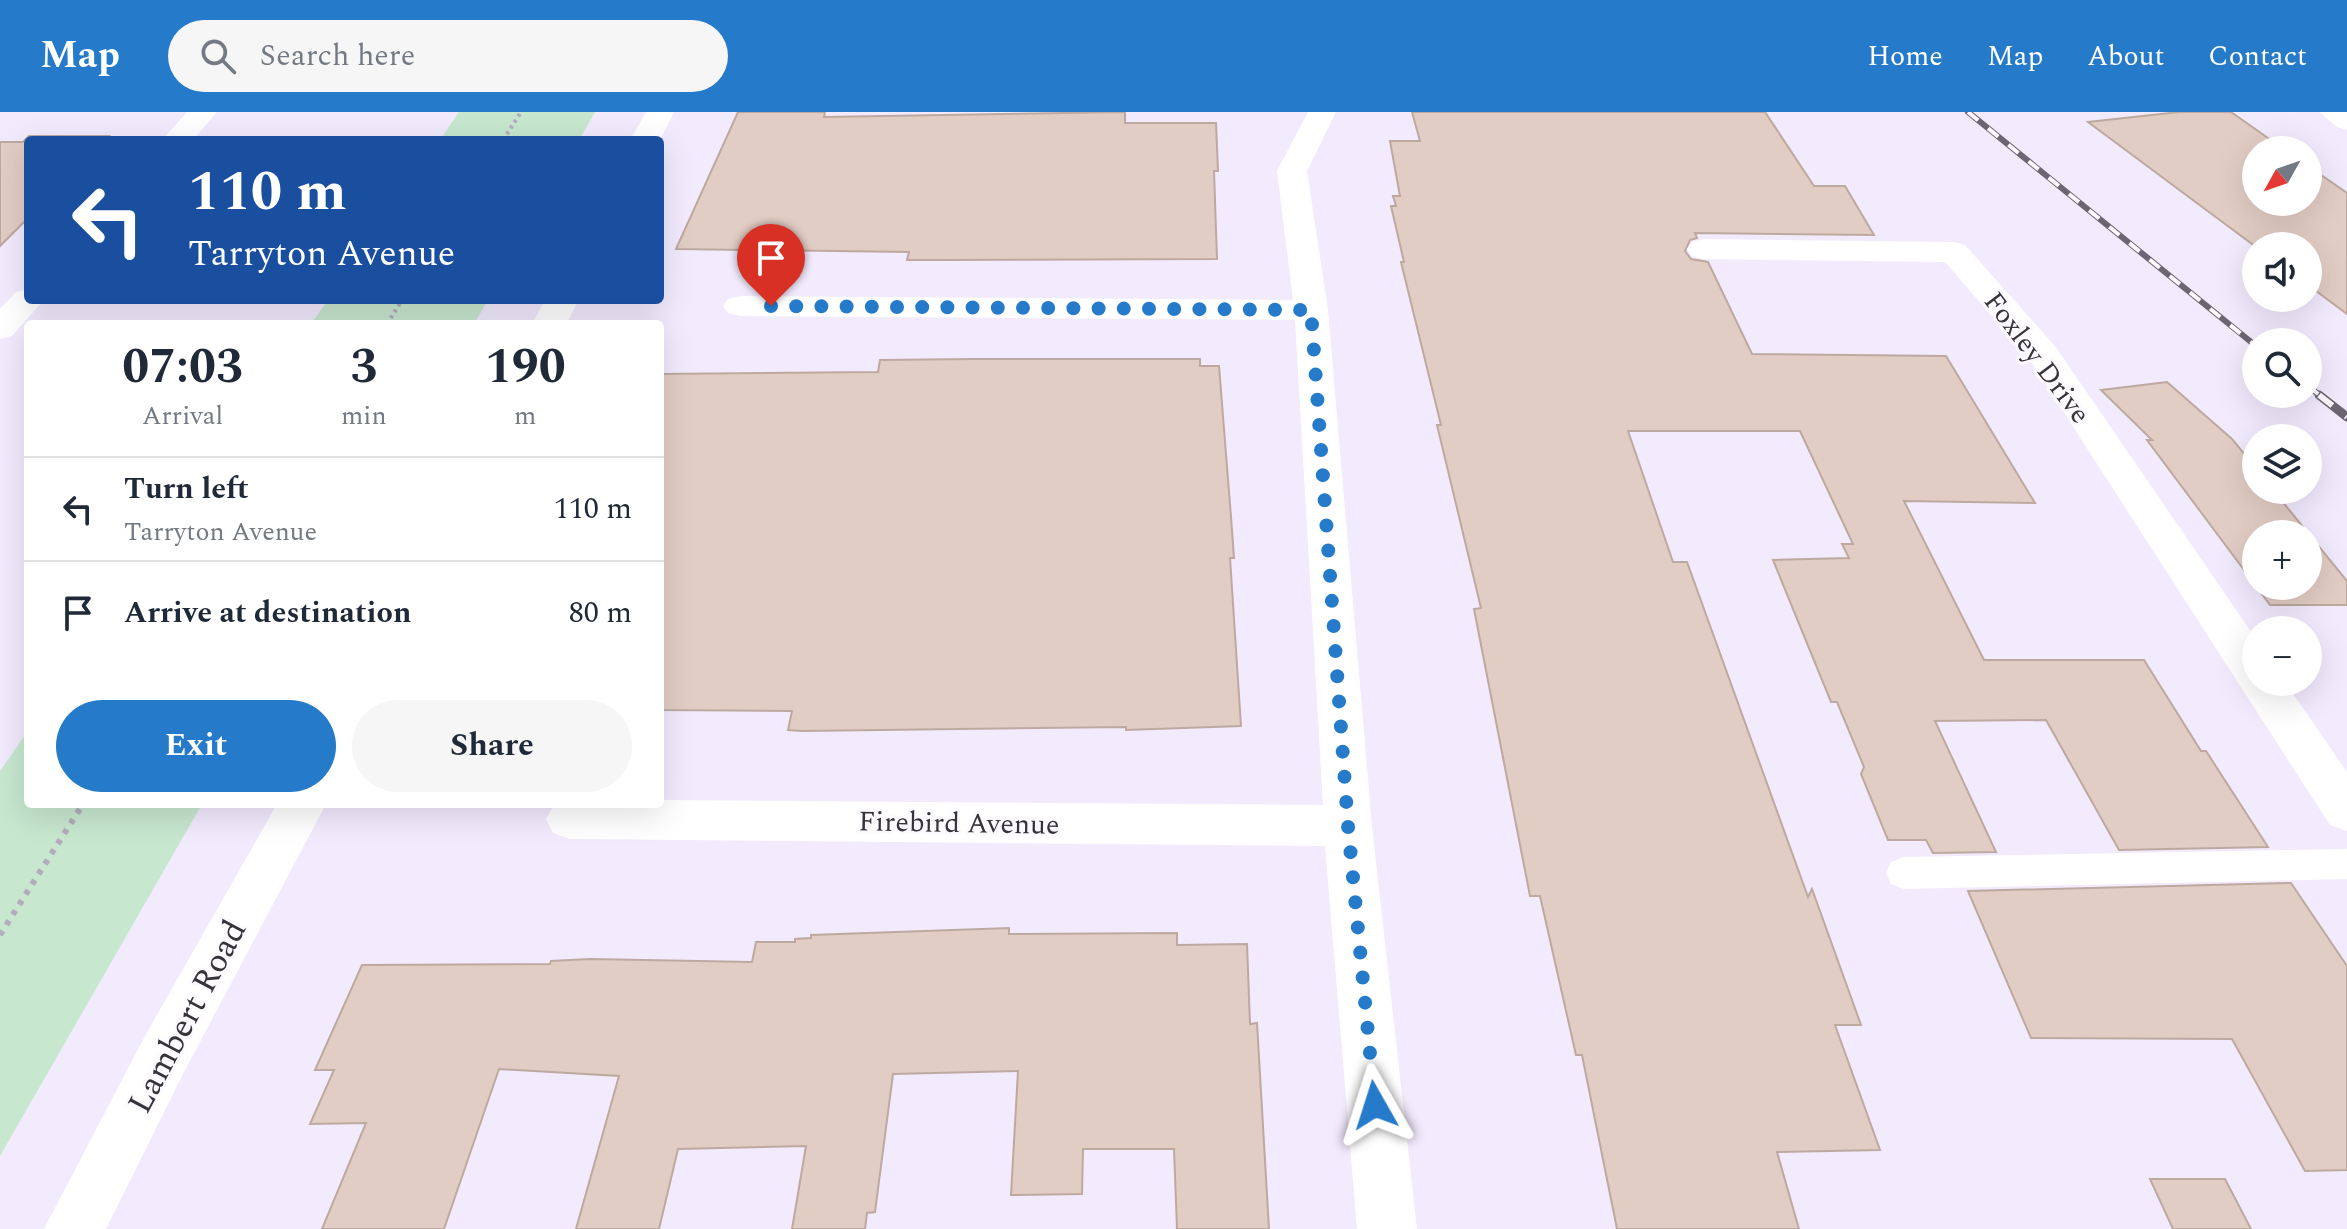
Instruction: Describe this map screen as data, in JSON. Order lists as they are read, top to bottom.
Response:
{
  "streets": {
    "street": ["Foxley Drive", "Firebird Avenue", "Lambert Road"]
  },
  "north": "bottom left",
  "page": {
    "header": "Map",
    "search": "Search here",
    "nav": [
      "Home",
      "Map",
      "About",
      "Contact"
    ],
    "map_buttons": ["+", "−"],
    "turn": ["110 m", "Tarryton Avenue"],
    "eta": [
      "07:03",
      "Arrival",
      "3",
      "min",
      "190",
      "m"
    ],
    "list": [
      {
        "name": "Turn left",
        "note": "Tarryton Avenue",
        "value": "110 m"
      },
      {
        "name": "Arrive at destination",
        "value": "80 m"
      }
    ],
    "buttons": ["Exit", "Share"]
  }
}
